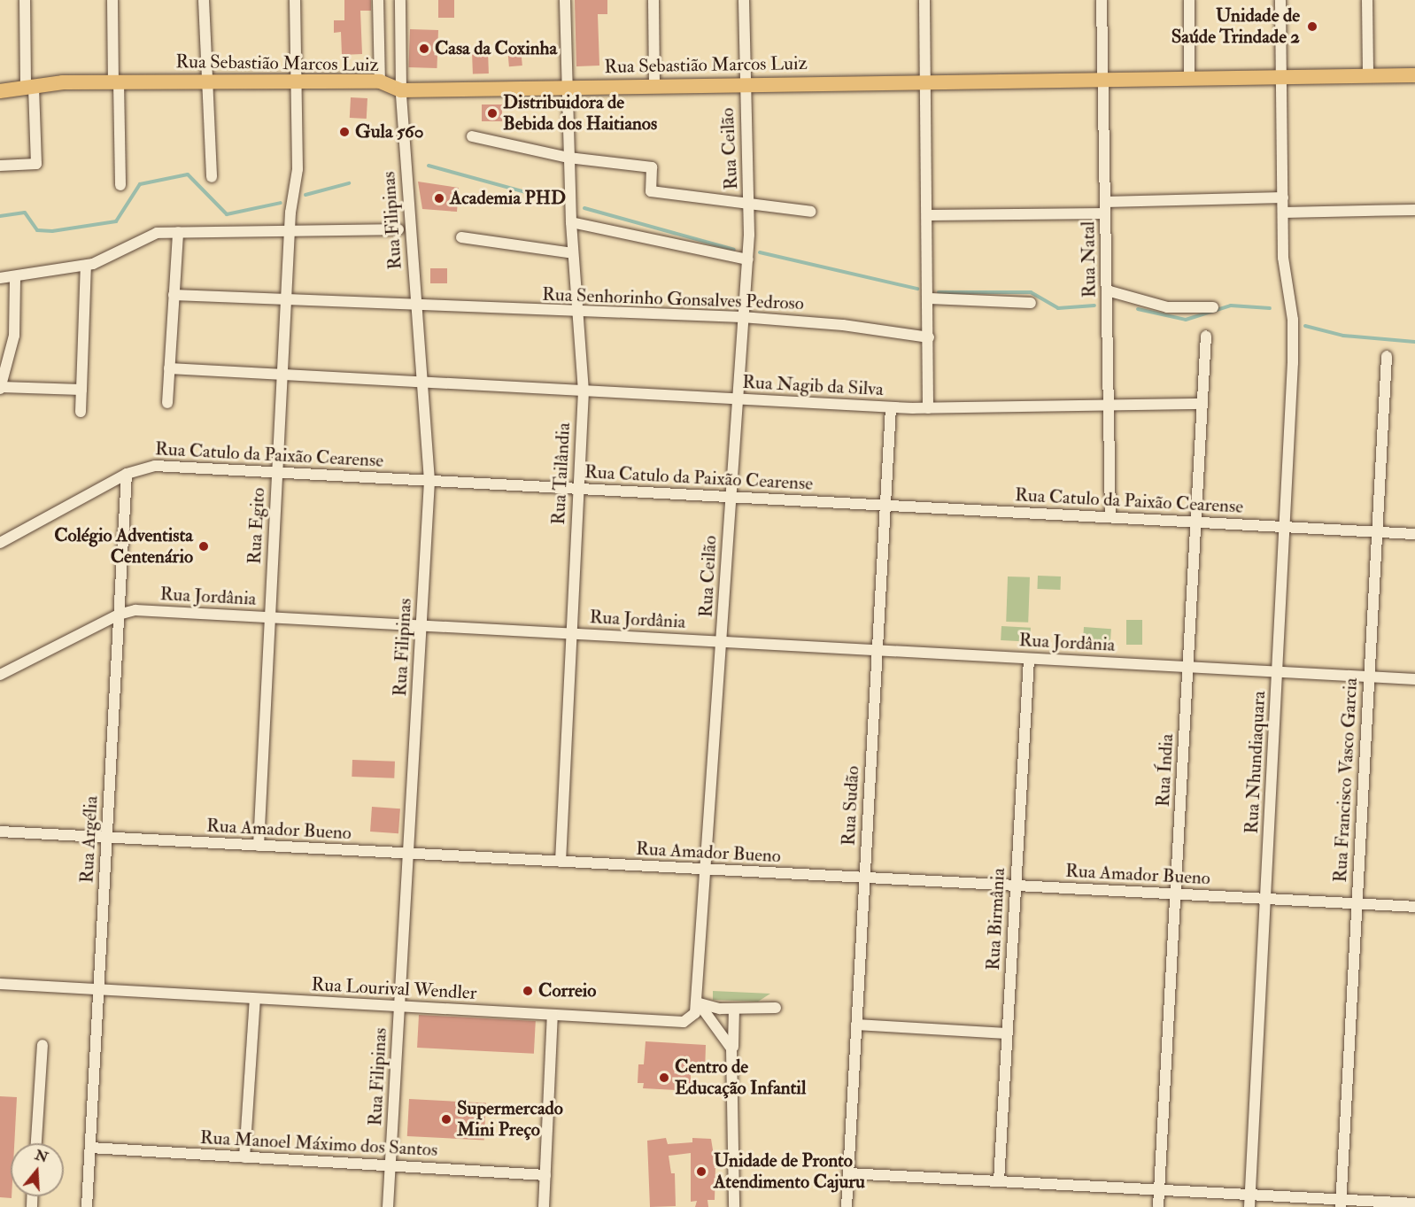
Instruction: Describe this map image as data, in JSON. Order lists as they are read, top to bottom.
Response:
{
  "streets": {
    "main road": ["Rua Sebastião Marcos Luiz"],
    "street": [
      "Rua Ceilão",
      "Rua Filipinas",
      "Rua Natal",
      "Rua Senhorinho Gonsalves Pedroso",
      "Rua Nagib da Silva",
      "Rua Catulo da Paixão Cearense",
      "Rua Tailândia",
      "Rua Egito",
      "Rua Jordânia",
      "Rua Nhundiaquara",
      "Rua Índia",
      "Rua Francisco Vasco Garcia",
      "Rua Sudão",
      "Rua Amador Bueno",
      "Rua Argélia",
      "Rua Birmânia",
      "Rua Lourival Wendler",
      "Rua Manoel Máximo dos Santos"
    ]
  },
  "crossings": [
    ["Rua Sebastião Marcos Luiz", "Rua Ceilão"],
    ["Rua Sebastião Marcos Luiz", "Rua Filipinas"],
    ["Rua Sebastião Marcos Luiz", "Rua Natal"],
    ["Rua Sebastião Marcos Luiz", "Rua Tailândia"],
    ["Rua Sebastião Marcos Luiz", "Rua Egito"],
    ["Rua Sebastião Marcos Luiz", "Rua Nhundiaquara"],
    ["Rua Ceilão", "Rua Senhorinho Gonsalves Pedroso"],
    ["Rua Ceilão", "Rua Nagib da Silva"],
    ["Rua Ceilão", "Rua Catulo da Paixão Cearense"],
    ["Rua Ceilão", "Rua Jordânia"],
    ["Rua Ceilão", "Rua Amador Bueno"],
    ["Rua Ceilão", "Rua Lourival Wendler"],
    ["Rua Filipinas", "Rua Senhorinho Gonsalves Pedroso"],
    ["Rua Filipinas", "Rua Nagib da Silva"],
    ["Rua Filipinas", "Rua Catulo da Paixão Cearense"],
    ["Rua Filipinas", "Rua Jordânia"],
    ["Rua Filipinas", "Rua Amador Bueno"],
    ["Rua Filipinas", "Rua Lourival Wendler"],
    ["Rua Filipinas", "Rua Manoel Máximo dos Santos"],
    ["Rua Natal", "Rua Nagib da Silva"],
    ["Rua Natal", "Rua Catulo da Paixão Cearense"],
    ["Rua Senhorinho Gonsalves Pedroso", "Rua Tailândia"],
    ["Rua Senhorinho Gonsalves Pedroso", "Rua Egito"],
    ["Rua Nagib da Silva", "Rua Tailândia"],
    ["Rua Nagib da Silva", "Rua Egito"],
    ["Rua Nagib da Silva", "Rua Índia"],
    ["Rua Nagib da Silva", "Rua Sudão"],
    ["Rua Catulo da Paixão Cearense", "Rua Tailândia"],
    ["Rua Catulo da Paixão Cearense", "Rua Egito"],
    ["Rua Catulo da Paixão Cearense", "Rua Nhundiaquara"],
    ["Rua Catulo da Paixão Cearense", "Rua Índia"],
    ["Rua Catulo da Paixão Cearense", "Rua Francisco Vasco Garcia"],
    ["Rua Catulo da Paixão Cearense", "Rua Sudão"],
    ["Rua Catulo da Paixão Cearense", "Rua Argélia"],
    ["Rua Tailândia", "Rua Jordânia"],
    ["Rua Tailândia", "Rua Amador Bueno"],
    ["Rua Egito", "Rua Jordânia"],
    ["Rua Egito", "Rua Amador Bueno"],
    ["Rua Jordânia", "Rua Nhundiaquara"],
    ["Rua Jordânia", "Rua Índia"],
    ["Rua Jordânia", "Rua Francisco Vasco Garcia"],
    ["Rua Jordânia", "Rua Sudão"],
    ["Rua Jordânia", "Rua Argélia"],
    ["Rua Jordânia", "Rua Birmânia"],
    ["Rua Nhundiaquara", "Rua Amador Bueno"],
    ["Rua Índia", "Rua Amador Bueno"],
    ["Rua Francisco Vasco Garcia", "Rua Amador Bueno"],
    ["Rua Sudão", "Rua Amador Bueno"],
    ["Rua Amador Bueno", "Rua Argélia"],
    ["Rua Amador Bueno", "Rua Birmânia"],
    ["Rua Argélia", "Rua Lourival Wendler"],
    ["Rua Argélia", "Rua Manoel Máximo dos Santos"]
  ],
  "places": [
    "Unidade de Saúde Trindade 2",
    "Casa da Coxinha",
    "Distribuidora de Bebida dos Haitianos",
    "Gula 560",
    "Academia PHD",
    "Colégio Adventista Centenário",
    "Correio",
    "Centro de Educação Infantil",
    "Supermercado Mini Preço",
    "Unidade de Pronto Atendimento Cajuru"
  ],
  "north": "top"
}
